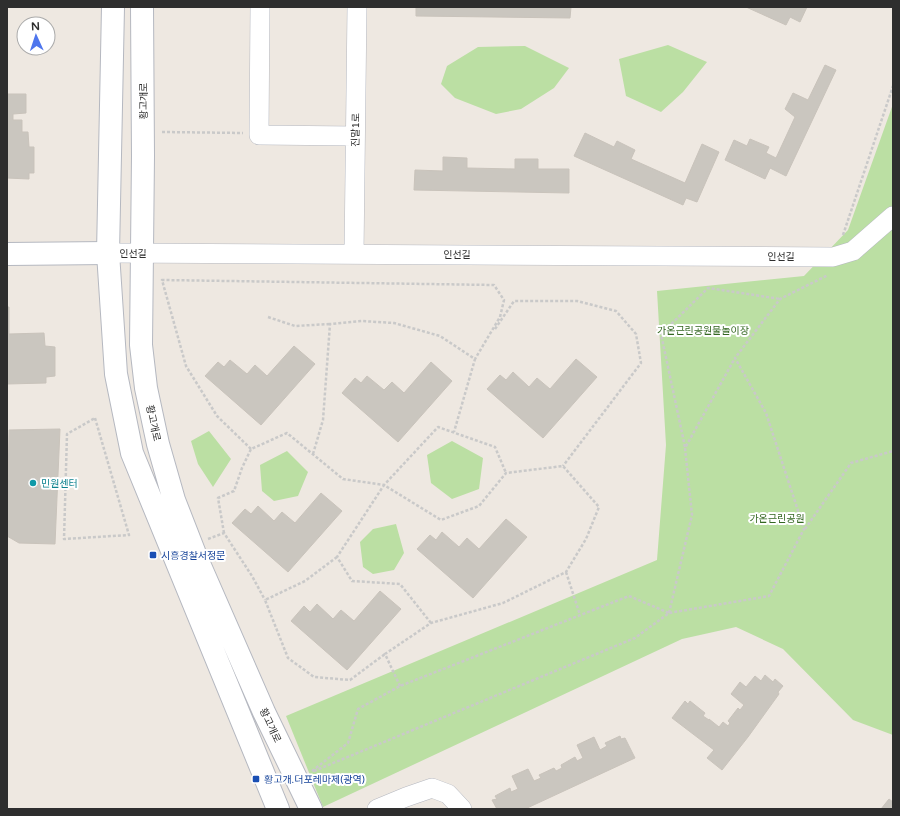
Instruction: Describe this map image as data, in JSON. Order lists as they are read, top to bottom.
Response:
{
  "streets": {
    "main road": ["황고개로", "인선길"],
    "street": ["진말1로"]
  },
  "crossings": [
    ["황고개로", "인선길"],
    ["진말1로", "인선길"]
  ],
  "parks": ["가온근린공원물놀이장", "가온근린공원"],
  "places": {
    "other": ["민원센터"],
    "transit": ["시흥경찰서정문", "황고개.더포레마제(광역)"]
  },
  "north": "top"
}
